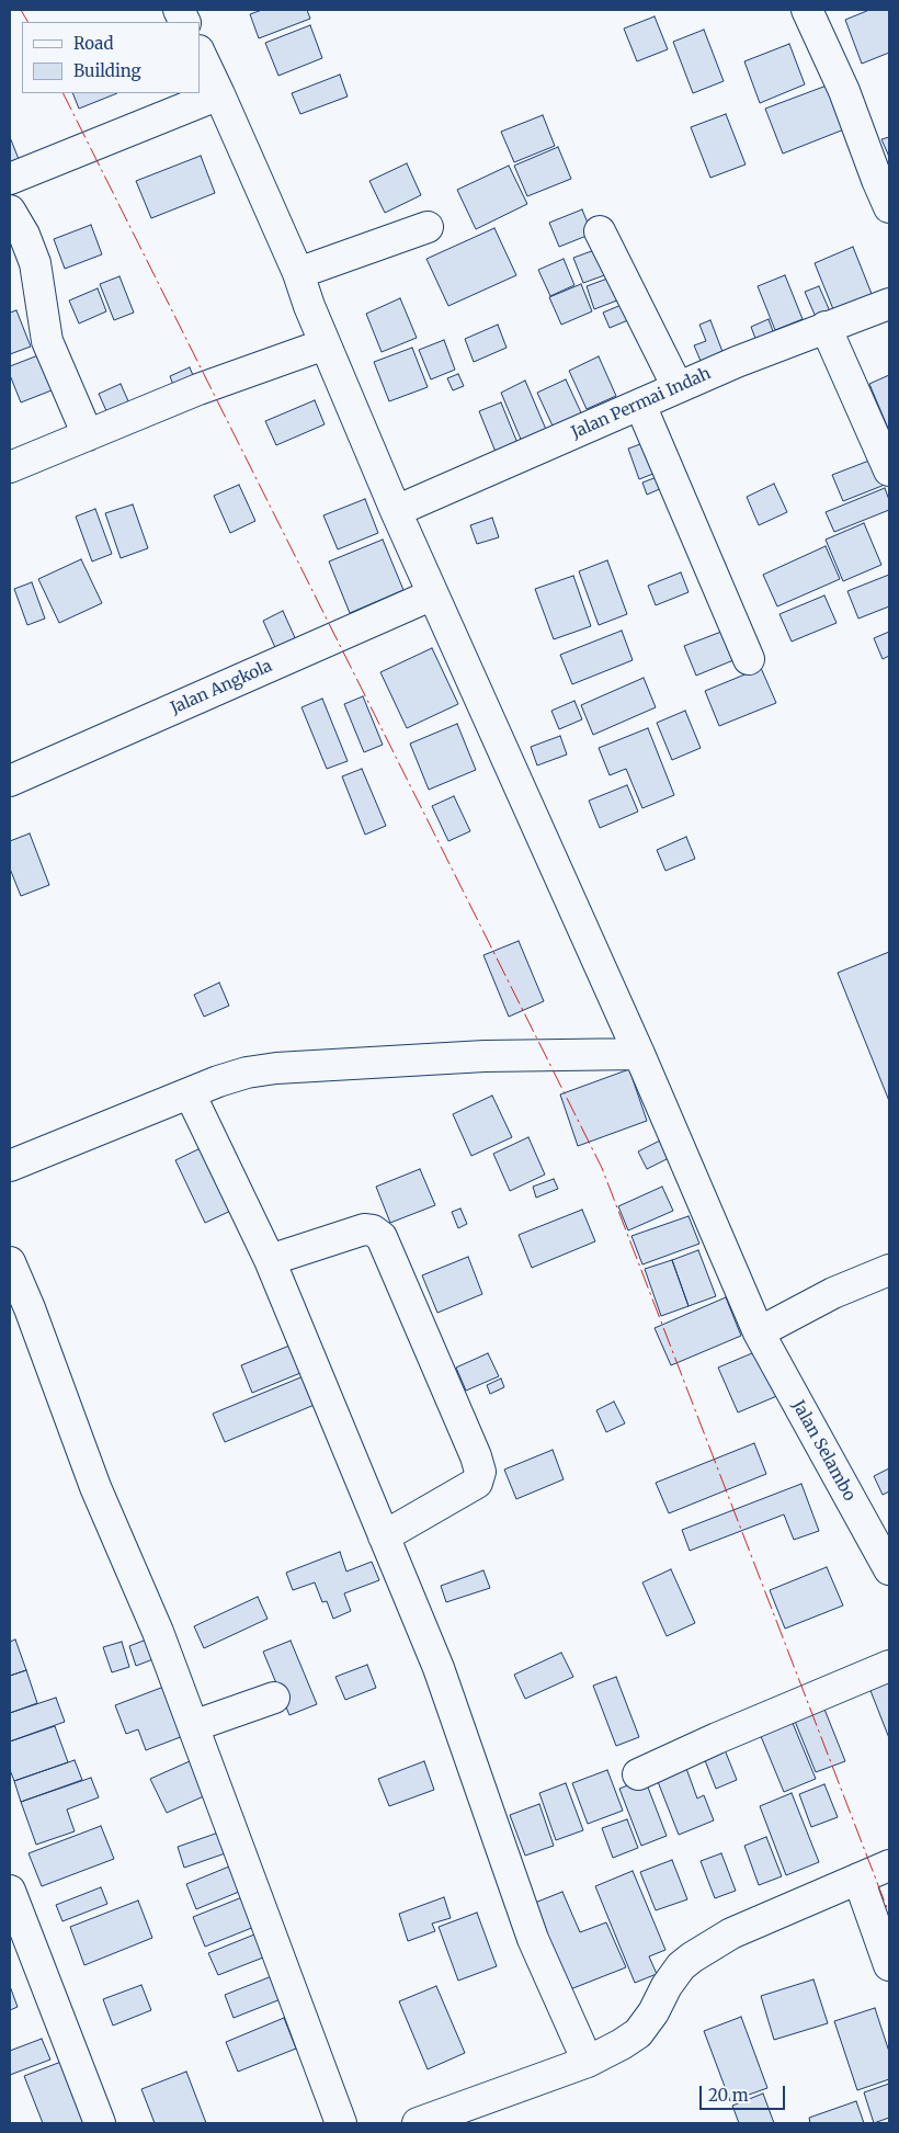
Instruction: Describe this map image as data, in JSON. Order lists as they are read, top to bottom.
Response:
{
  "streets": {
    "street": ["Jalan Permai Indah", "Jalan Angkola", "Jalan Selambo"]
  },
  "crossings": [
    ["Jalan Permai Indah", "Jalan Selambo"],
    ["Jalan Angkola", "Jalan Selambo"]
  ],
  "legend": ["Road", "Building"],
  "scale_bar": "20 m"
}
